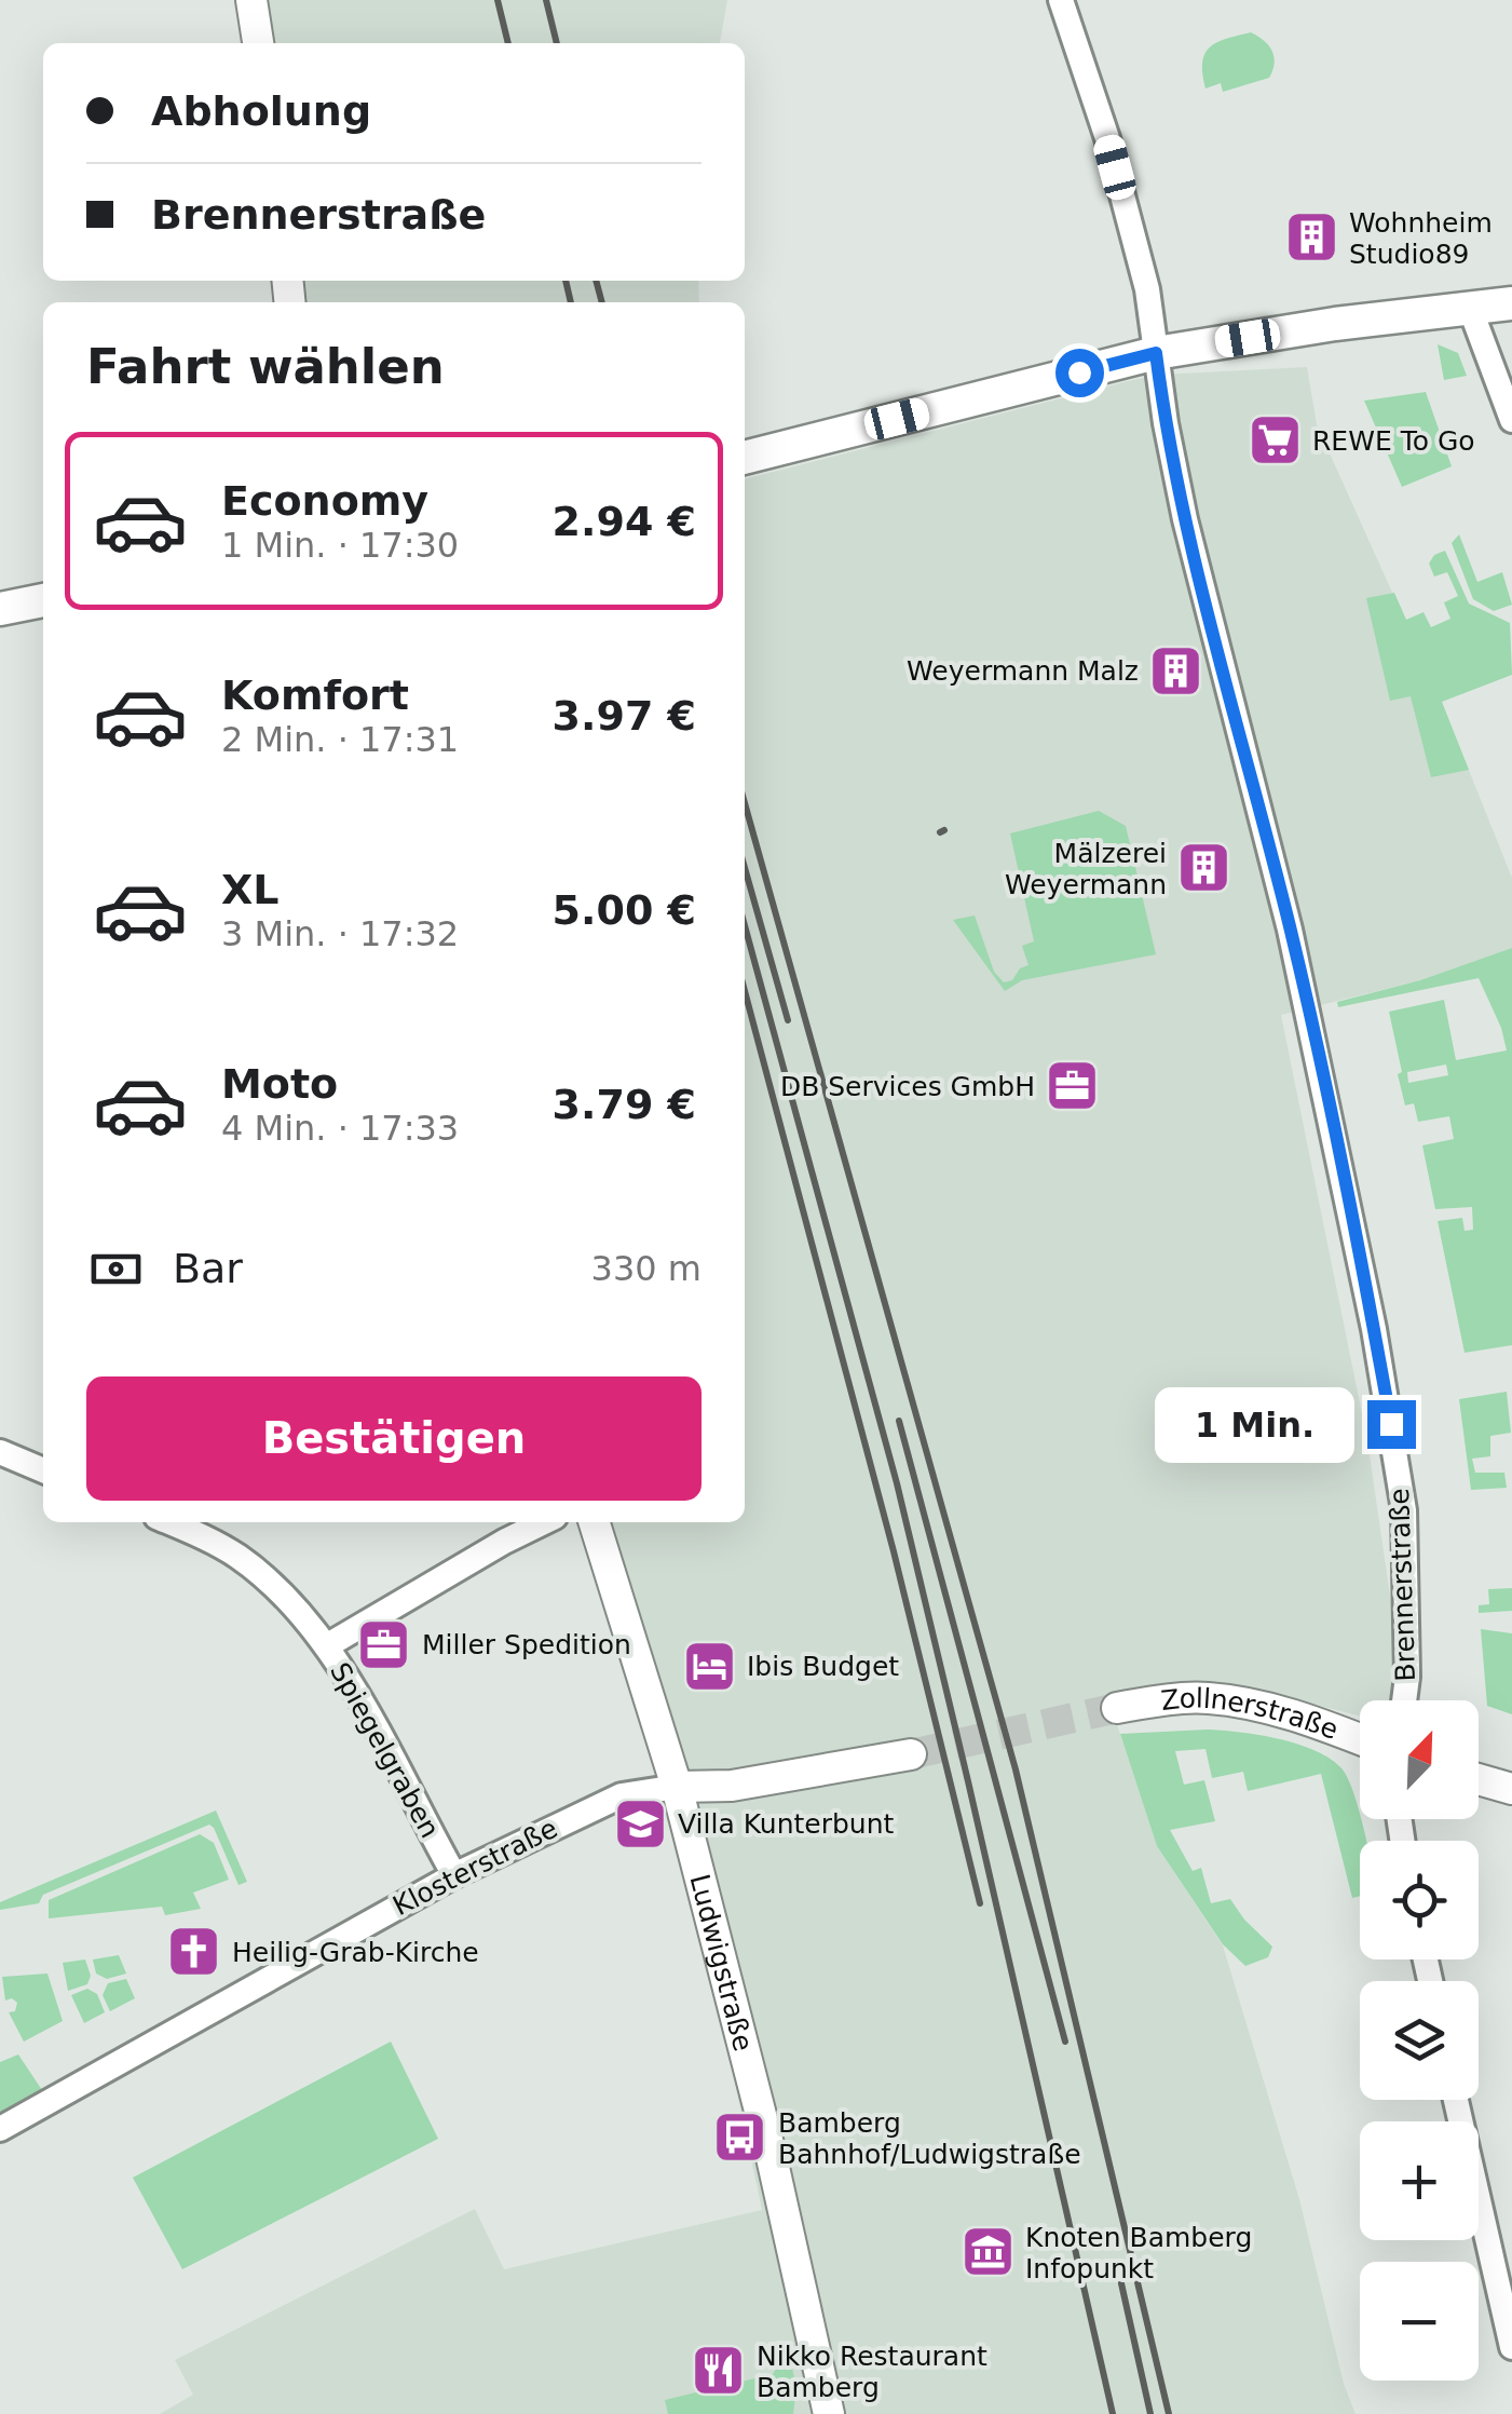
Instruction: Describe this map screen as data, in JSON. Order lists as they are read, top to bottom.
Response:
{
  "streets": {
    "street": [
      "Brennerstraße",
      "Zollnerstraße",
      "Spiegelgraben",
      "Klosterstraße",
      "Ludwigstraße"
    ]
  },
  "crossings": [
    ["Spiegelgraben", "Klosterstraße"],
    ["Klosterstraße", "Ludwigstraße"]
  ],
  "places": {
    "building": ["Wohnheim Studio89", "Weyermann Malz", "Mälzerei Weyermann"],
    "supermarket": ["REWE To Go"],
    "office": ["DB Services GmbH", "Miller Spedition"],
    "hotel": ["Ibis Budget"],
    "school or university": ["Villa Kunterbunt"],
    "church": ["Heilig-Grab-Kirche"],
    "bus stop": ["Bamberg Bahnhof/Ludwigstraße"],
    "museum": ["Knoten Bamberg Infopunkt"],
    "restaurant": ["Nikko Restaurant Bamberg"]
  },
  "north": "top right",
  "page": {
    "banner": ["Abholung", "Brennerstraße"],
    "heading": "Fahrt wählen",
    "list": [
      {
        "name": "Economy",
        "note": "1 Min. · 17:30",
        "value": "2.94 €"
      },
      {
        "name": "Komfort",
        "note": "2 Min. · 17:31",
        "value": "3.97 €"
      },
      {
        "name": "XL",
        "note": "3 Min. · 17:32",
        "value": "5.00 €"
      },
      {
        "name": "Moto",
        "note": "4 Min. · 17:33",
        "value": "3.79 €"
      }
    ],
    "pay": ["Bar", "330 m"],
    "buttons": "Bestätigen",
    "bubble": "1 Min.",
    "map_buttons": ["+", "−"]
  }
}
